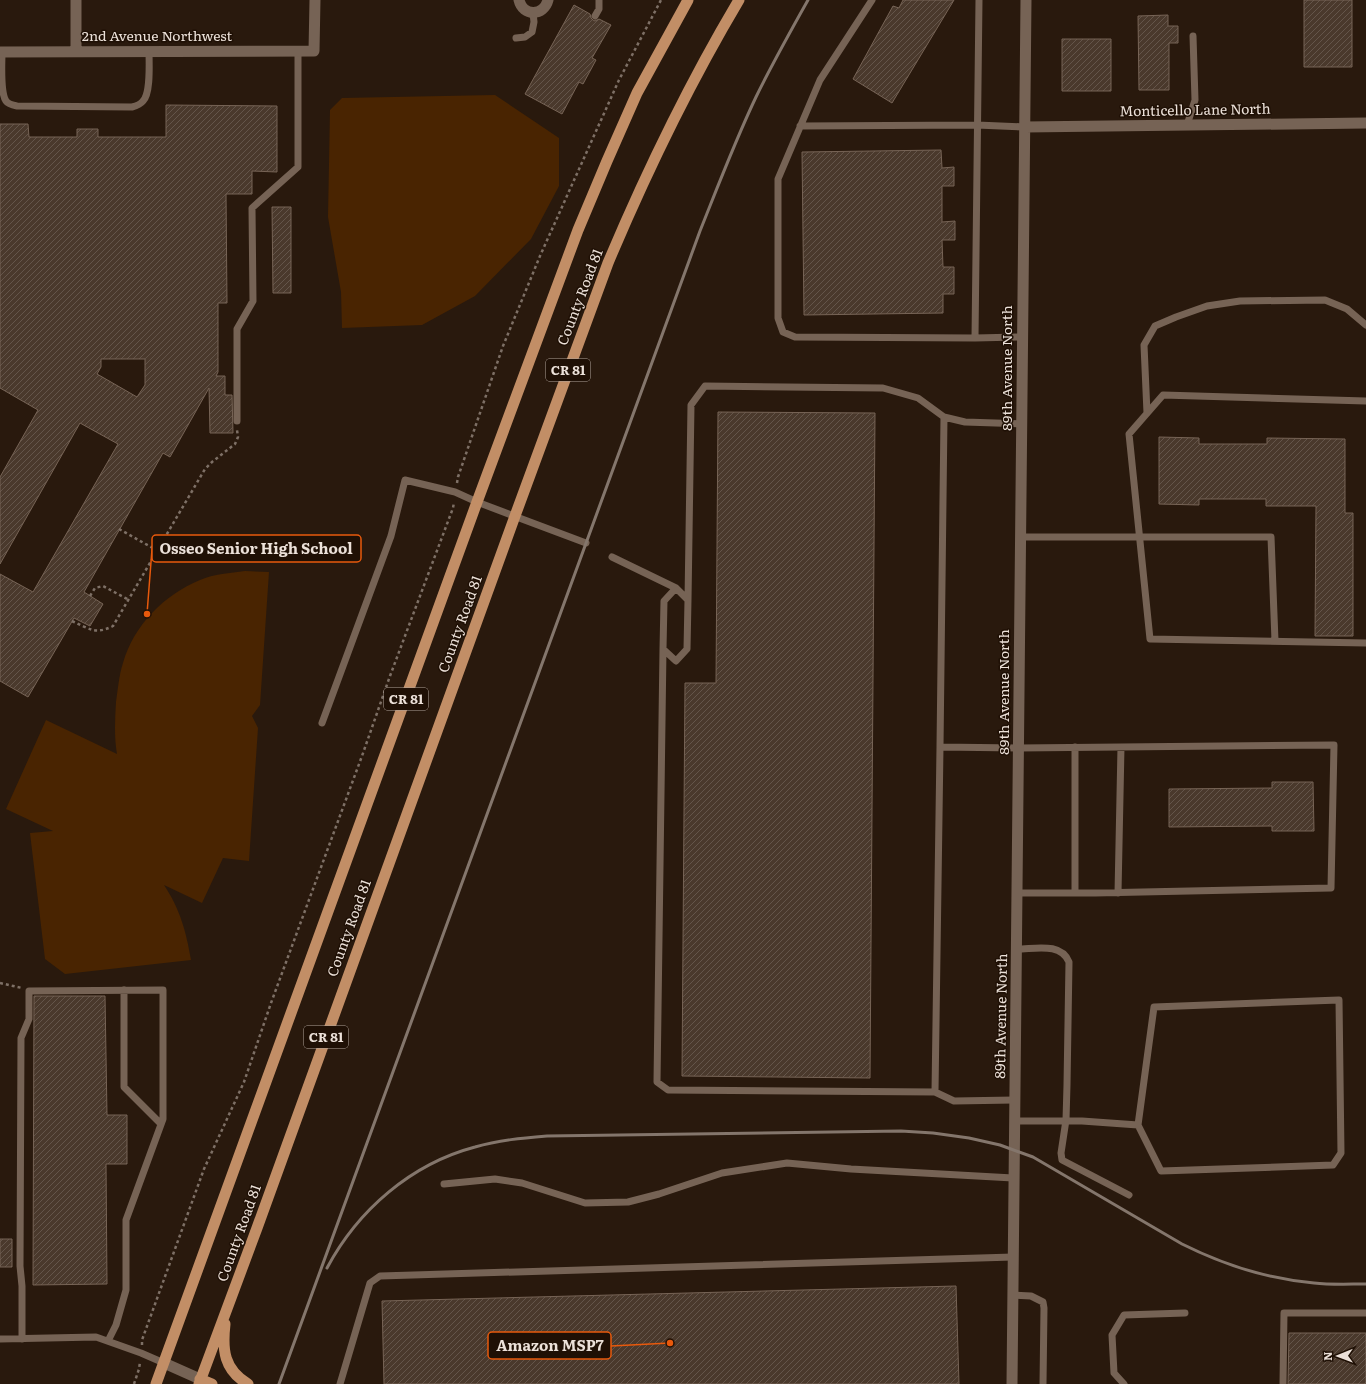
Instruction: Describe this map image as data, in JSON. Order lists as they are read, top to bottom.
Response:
{
  "streets": {
    "highway": ["County Road 81", "CR 81"],
    "street": ["2nd Avenue Northwest", "Monticello Lane North", "89th Avenue North"]
  },
  "crossings": [
    ["Monticello Lane North", "89th Avenue North"]
  ],
  "places": ["Osseo Senior High School", "Amazon MSP7"],
  "north": "left"
}
